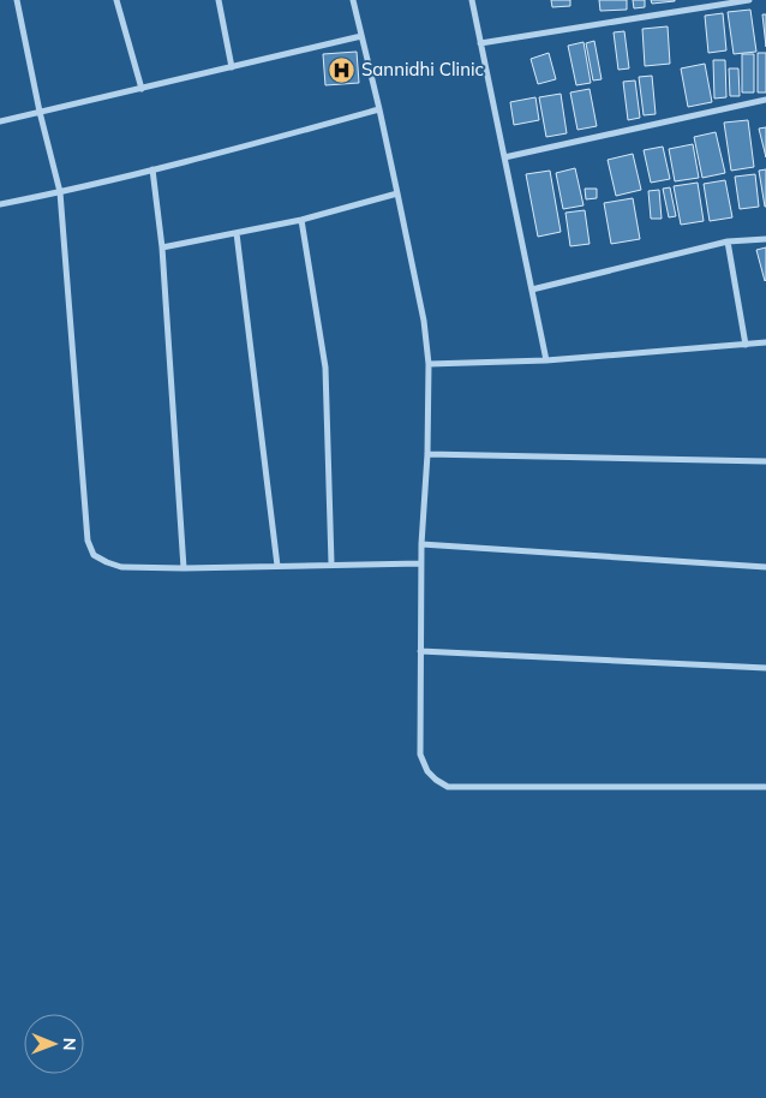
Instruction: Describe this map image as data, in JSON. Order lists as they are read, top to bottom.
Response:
{
  "places": {
    "hospital": ["Sannidhi Clinic"]
  },
  "north": "right"
}
